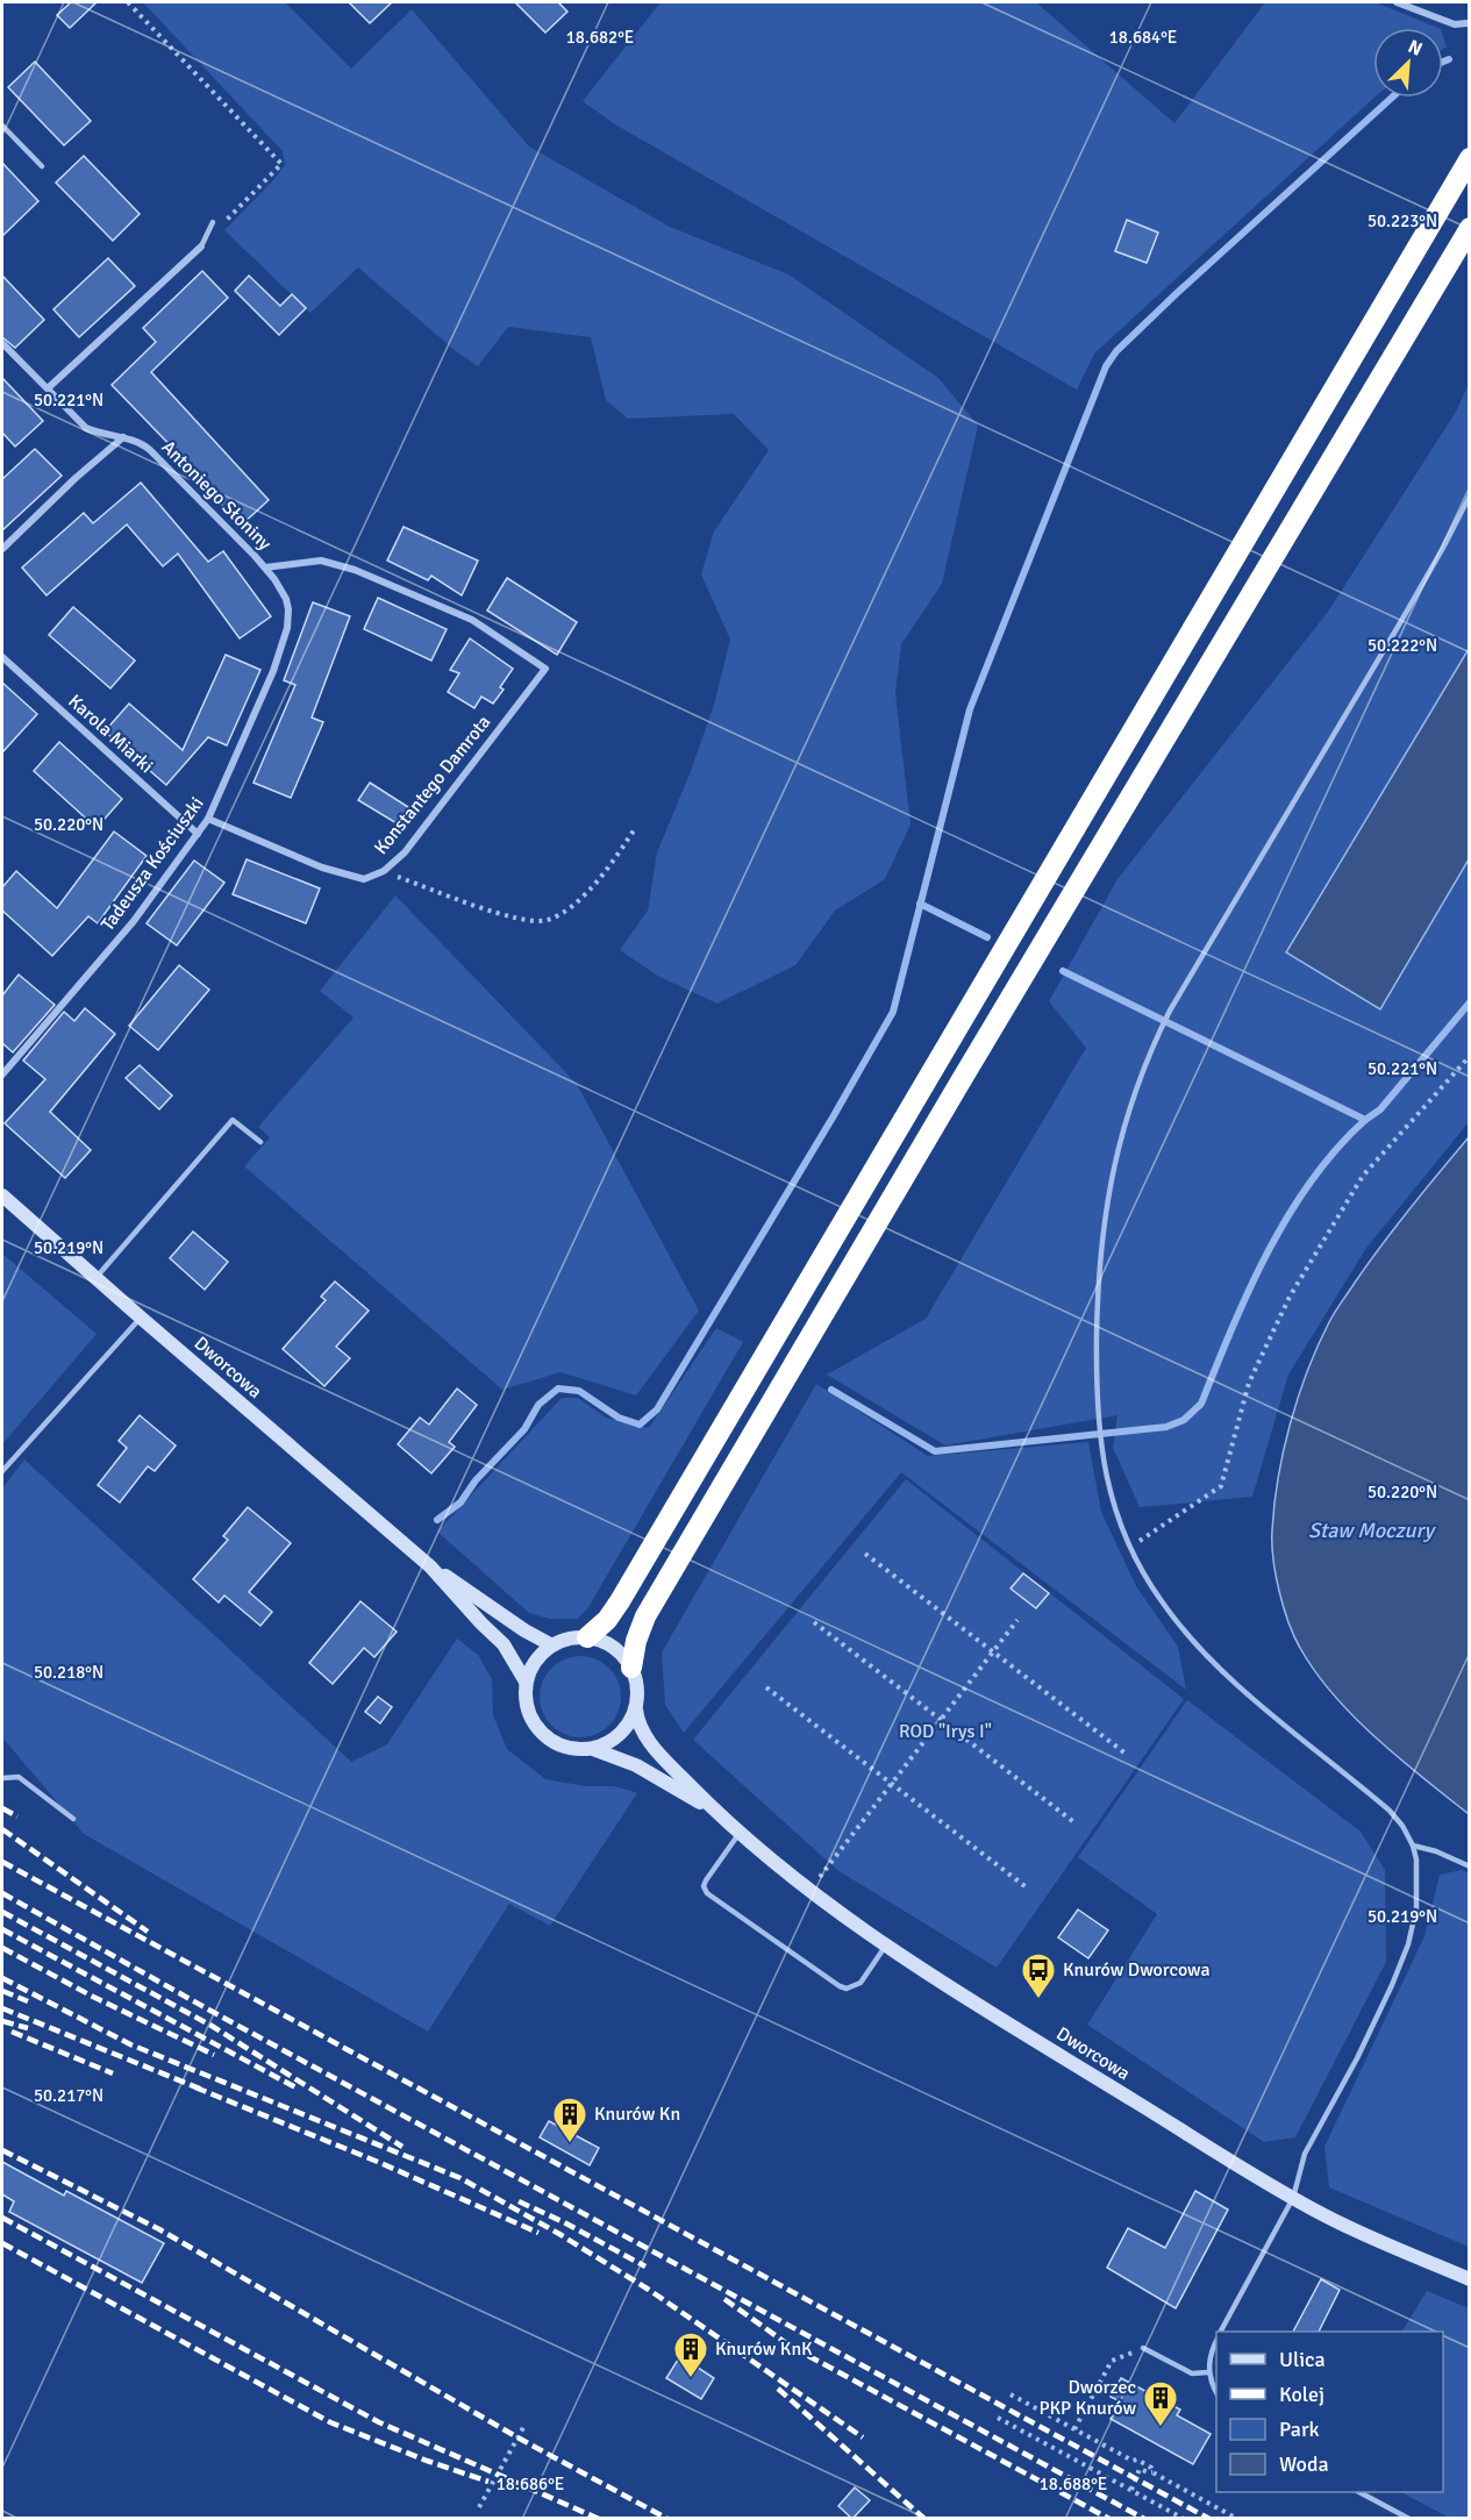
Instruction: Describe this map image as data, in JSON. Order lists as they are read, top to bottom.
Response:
{
  "streets": {
    "main road": ["Dworcowa"],
    "street": [
      "Antoniego Słoniny",
      "Karola Miarki",
      "Konstantego Damrota",
      "Tadeusza Kościuszki"
    ]
  },
  "crossings": [
    ["Antoniego Słoniny", "Konstantego Damrota"],
    ["Antoniego Słoniny", "Tadeusza Kościuszki"],
    ["Karola Miarki", "Tadeusza Kościuszki"],
    ["Konstantego Damrota", "Tadeusza Kościuszki"]
  ],
  "water": ["Staw Moczury"],
  "parks": ["ROD \"Irys I\""],
  "places": {
    "bus stop": ["Knurów Dworcowa"],
    "building": ["Knurów Kn", "Knurów KnK", "Dworzec PKP Knurów"]
  },
  "legend": [
    "Ulica",
    "Kolej",
    "Park",
    "Woda"
  ],
  "north": "top right",
  "coordinates": [
    "18.682°E",
    "18.684°E",
    "50.223°N",
    "50.221°N",
    "50.222°N",
    "50.220°N",
    "50.219°N",
    "50.218°N",
    "50.217°N",
    "18.686°E",
    "18.688°E"
  ]
}
